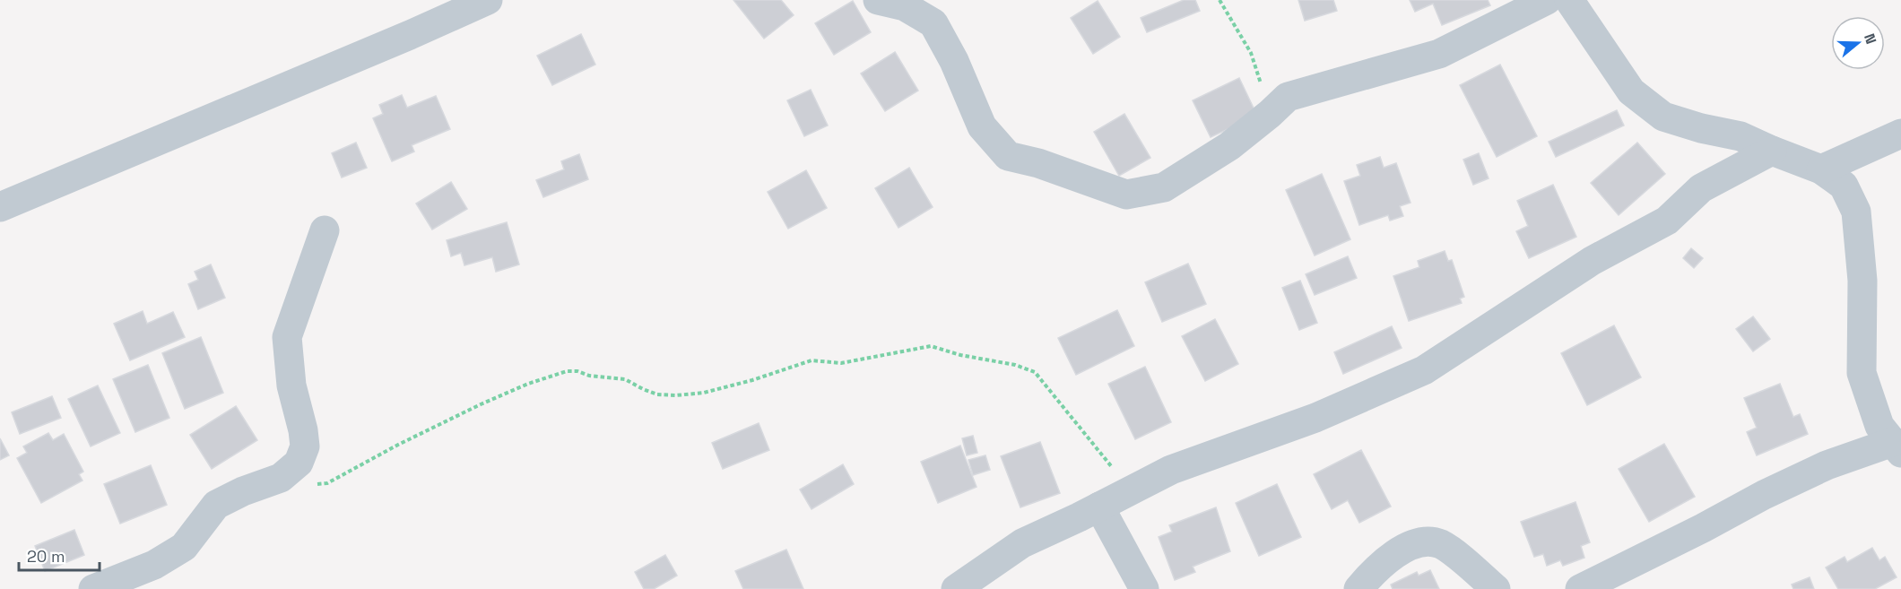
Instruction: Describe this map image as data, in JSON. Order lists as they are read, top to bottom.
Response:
{
  "scale_bar": "20 m",
  "north": "right"
}
